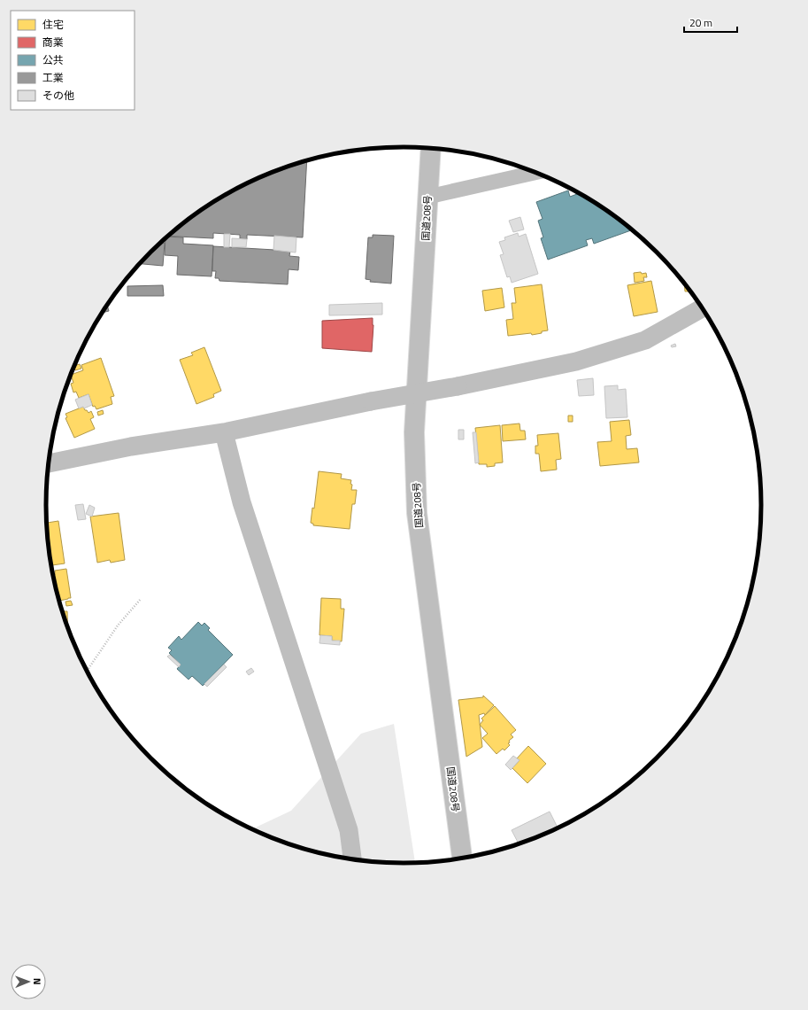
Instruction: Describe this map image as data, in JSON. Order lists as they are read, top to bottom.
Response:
{
  "streets": {
    "highway": ["国道208号"]
  },
  "legend": [
    "住宅",
    "商業",
    "公共",
    "工業",
    "その他"
  ],
  "scale_bar": "20 m",
  "north": "right"
}
